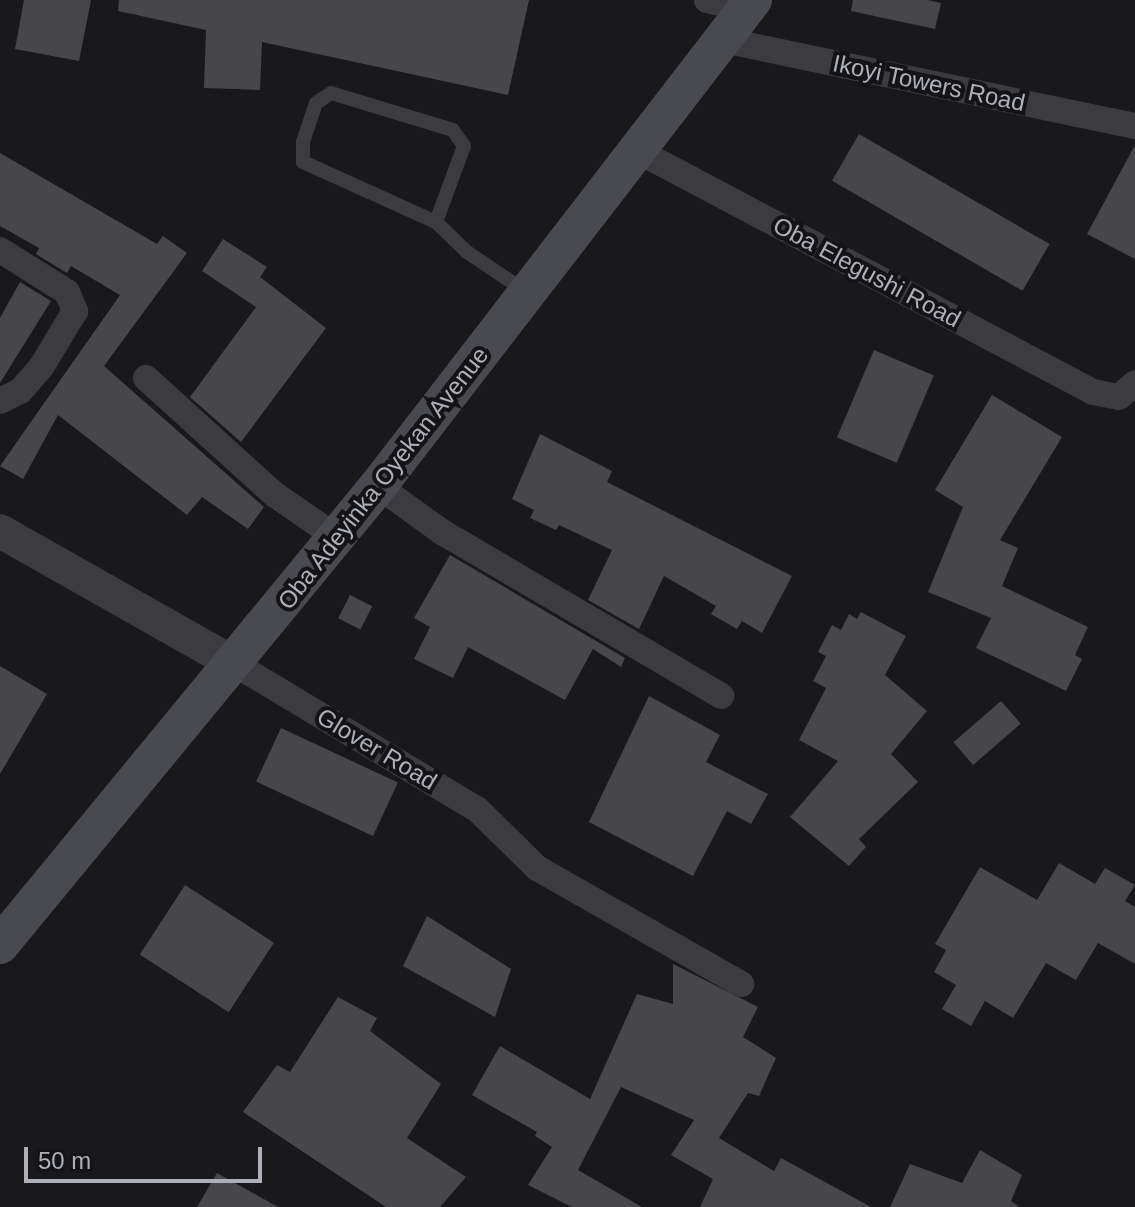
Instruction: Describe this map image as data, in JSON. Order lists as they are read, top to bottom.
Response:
{
  "streets": {
    "main road": ["Oba Adeyinka Oyekan Avenue"],
    "street": ["Ikoyi Towers Road", "Oba Elegushi Road", "Glover Road"]
  },
  "crossings": [
    ["Ikoyi Towers Road", "Oba Adeyinka Oyekan Avenue"],
    ["Oba Elegushi Road", "Oba Adeyinka Oyekan Avenue"],
    ["Oba Adeyinka Oyekan Avenue", "Glover Road"]
  ],
  "scale_bar": "50 m"
}
